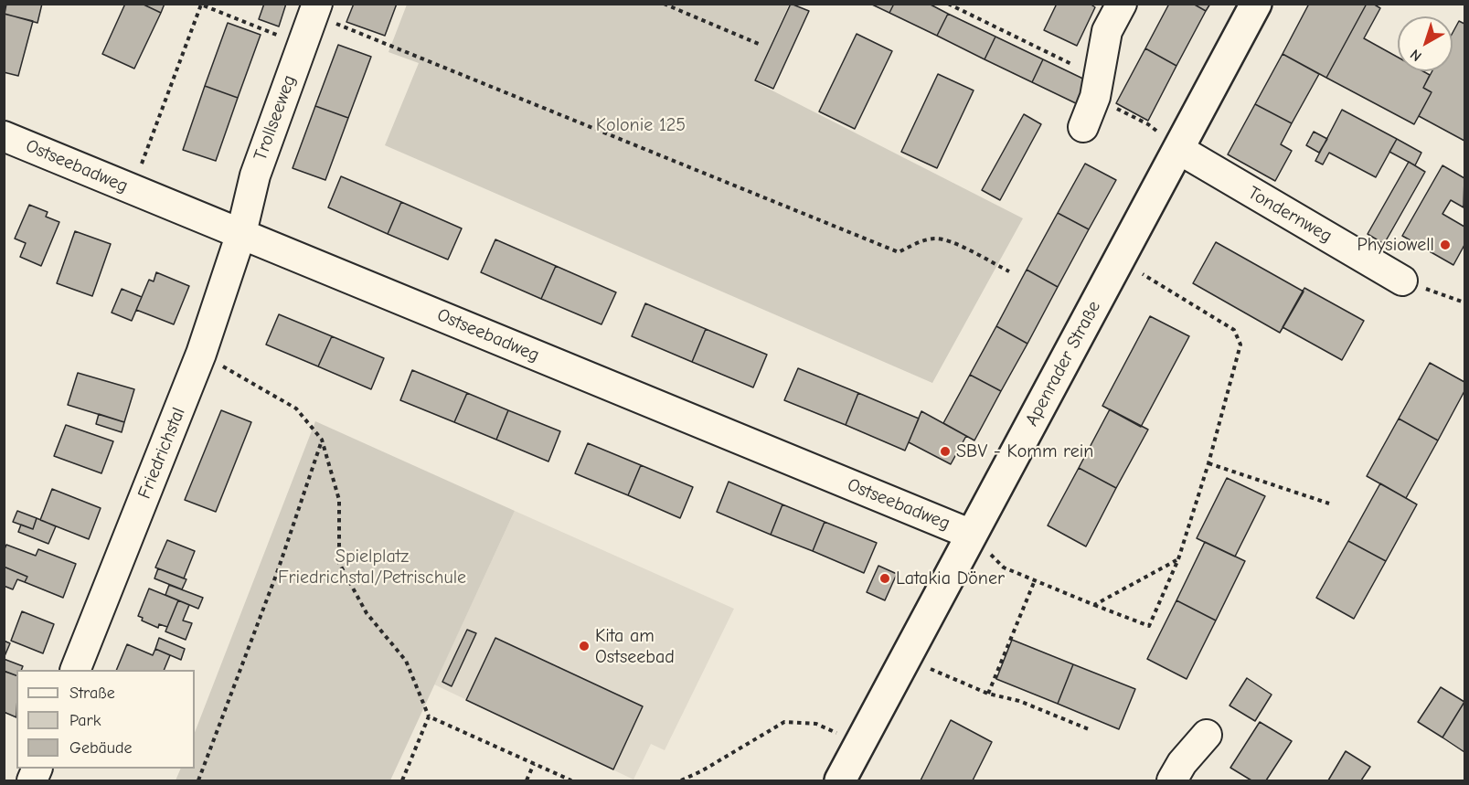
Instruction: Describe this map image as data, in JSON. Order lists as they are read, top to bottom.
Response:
{
  "streets": {
    "main road": ["Apenrader Straße"],
    "street": [
      "Trollseeweg",
      "Ostseebadweg",
      "Tondernweg",
      "Friedrichstal"
    ]
  },
  "crossings": [
    ["Trollseeweg", "Ostseebadweg"],
    ["Trollseeweg", "Friedrichstal"],
    ["Ostseebadweg", "Apenrader Straße"],
    ["Ostseebadweg", "Friedrichstal"],
    ["Tondernweg", "Apenrader Straße"]
  ],
  "parks": ["Kolonie 125", "Spielplatz Friedrichstal/Petrischule"],
  "places": [
    "Physiowell",
    "SBV - Komm rein",
    "Latakia Döner",
    "Kita am Ostseebad"
  ],
  "legend": ["Straße", "Park", "Gebäude"],
  "north": "bottom left"
}
